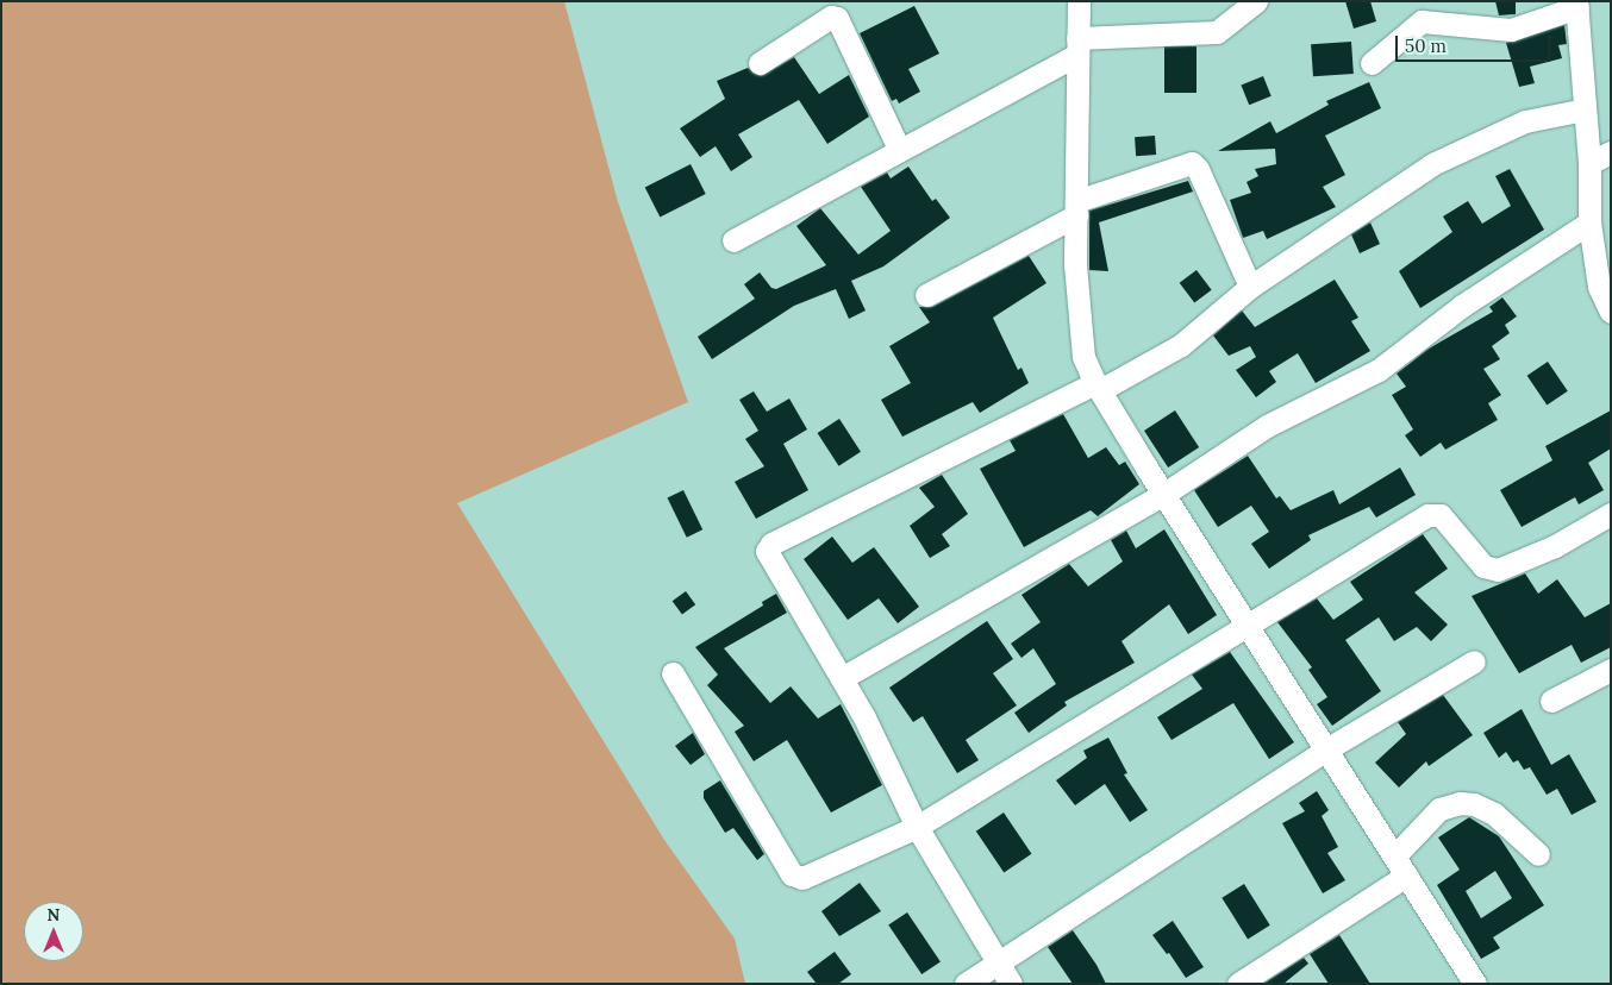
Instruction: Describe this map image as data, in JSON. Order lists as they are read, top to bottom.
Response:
{
  "scale_bar": "50 m",
  "north": "top"
}
